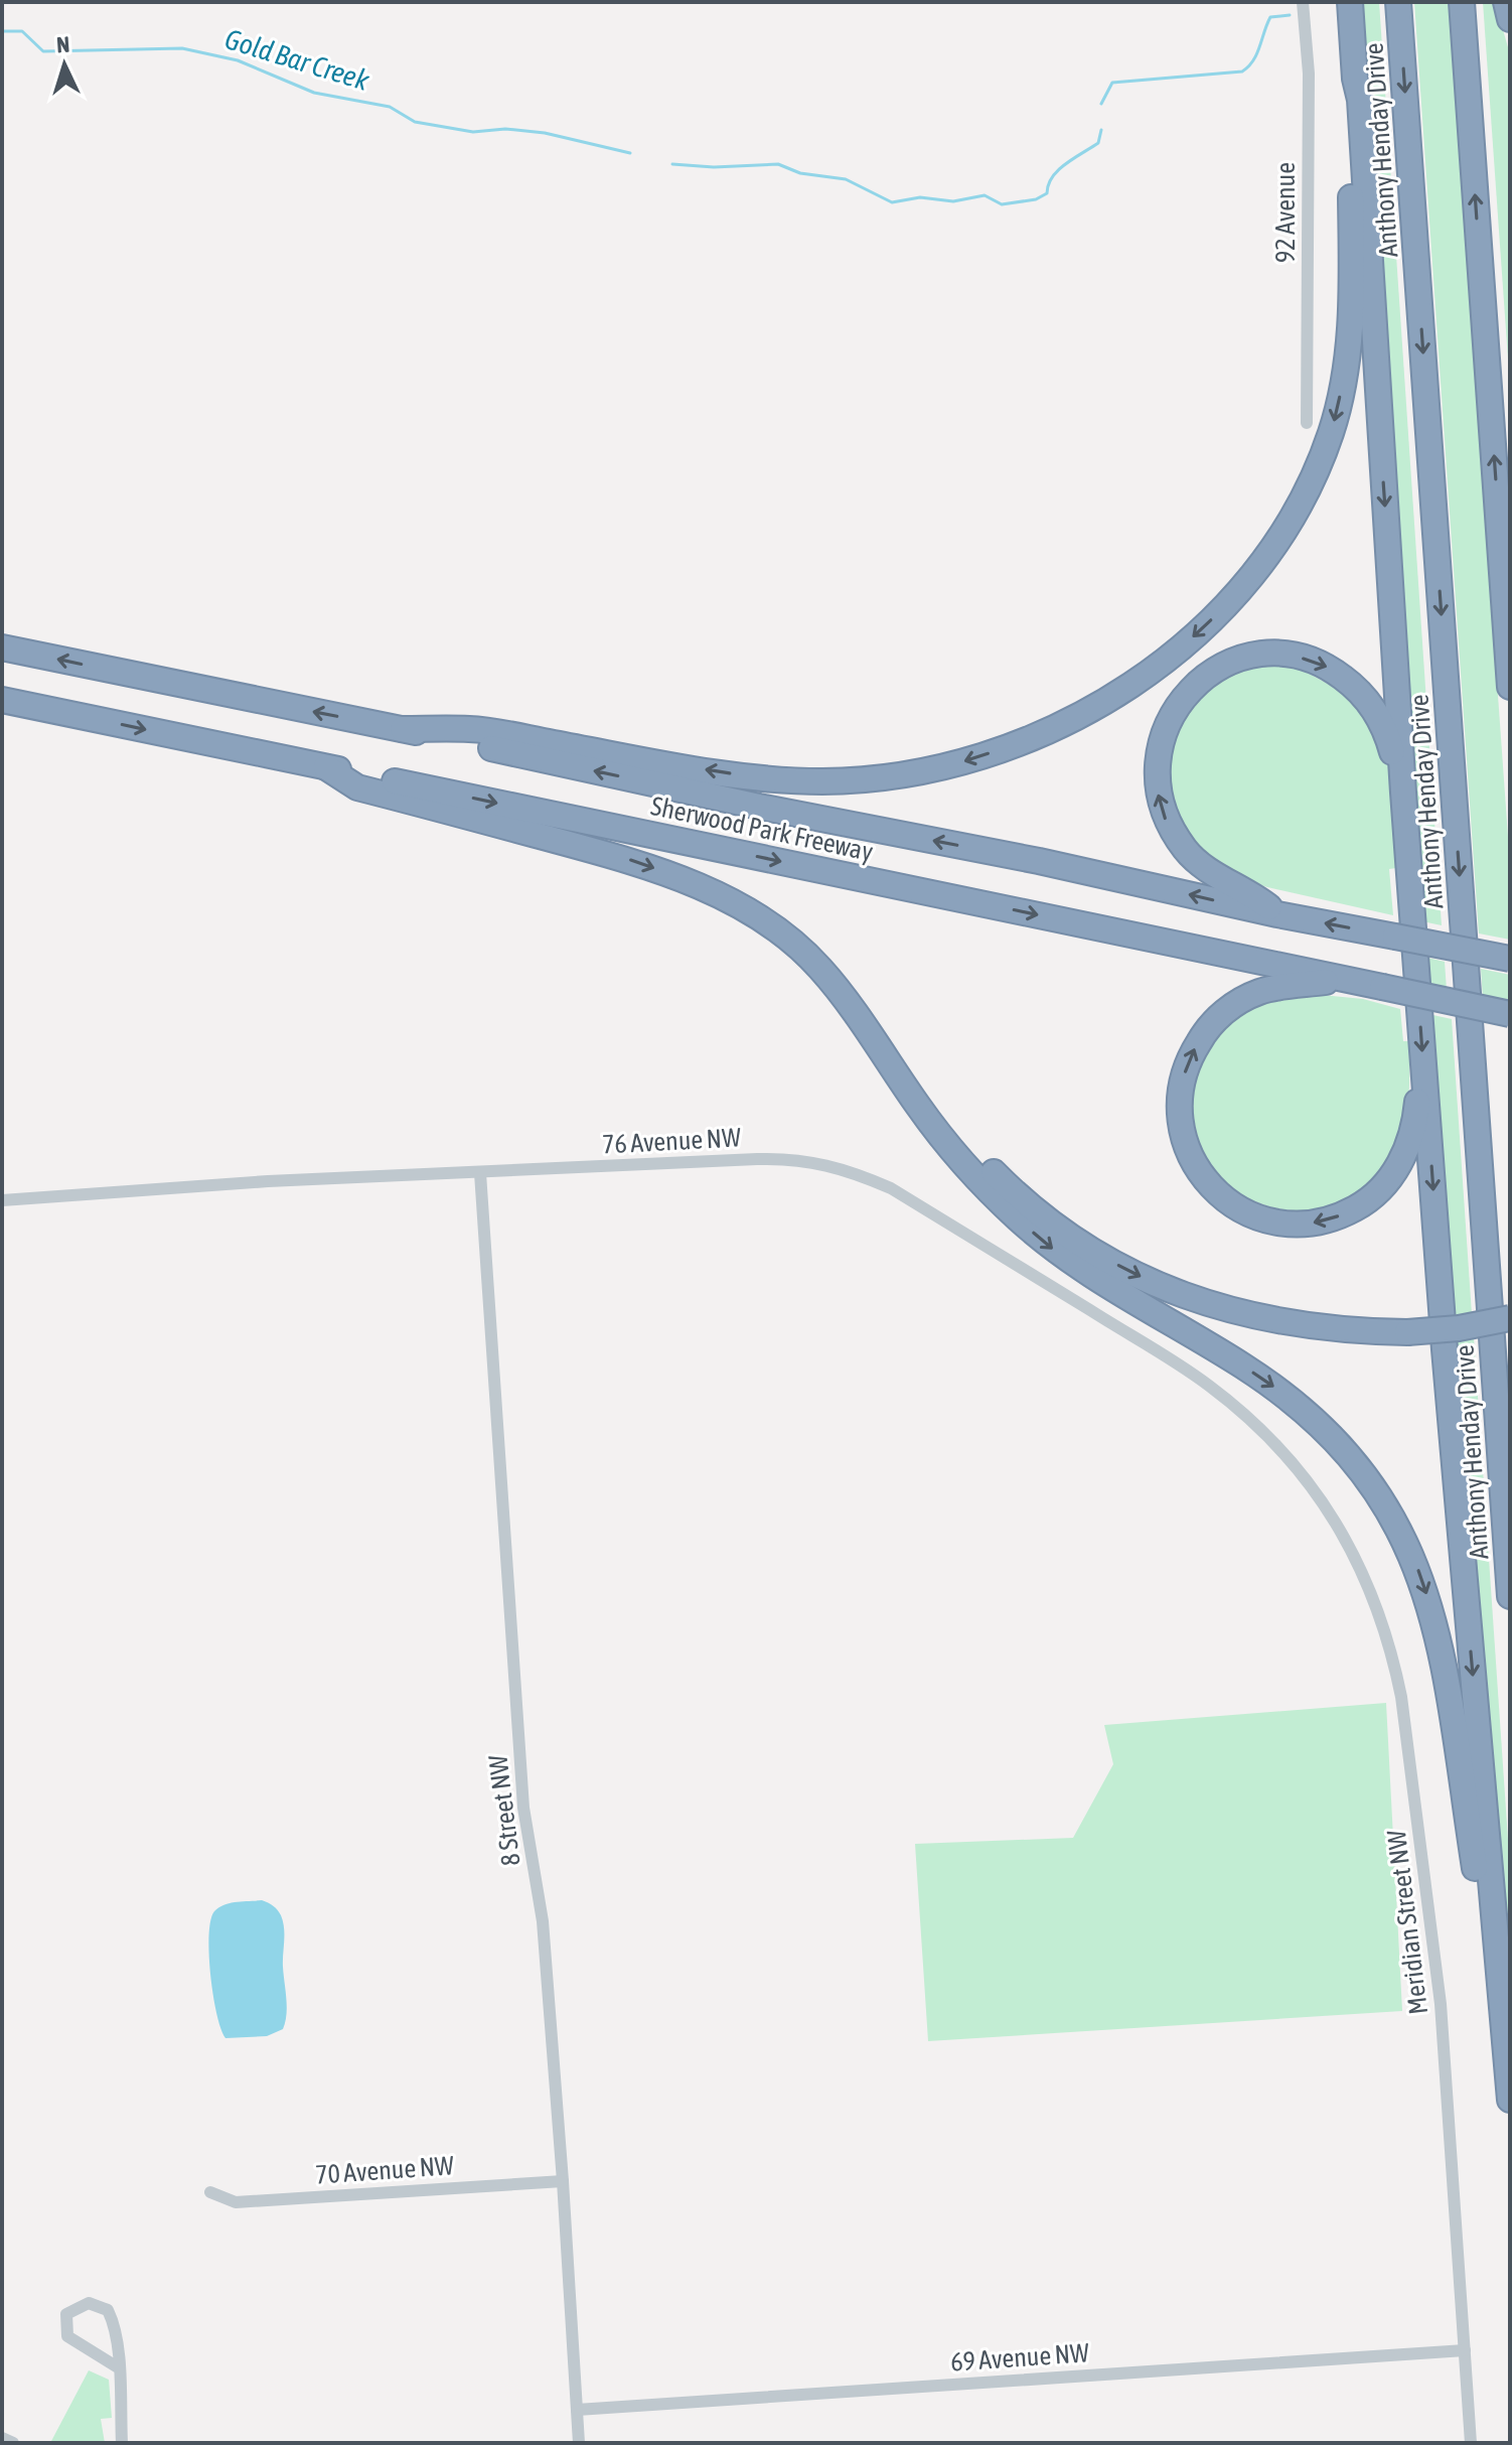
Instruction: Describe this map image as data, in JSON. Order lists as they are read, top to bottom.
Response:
{
  "streets": {
    "highway": ["Anthony Henday Drive", "Sherwood Park Freeway"],
    "street": [
      "92 Avenue",
      "76 Avenue NW",
      "8 Street NW",
      "Meridian Street NW",
      "70 Avenue NW",
      "69 Avenue NW"
    ]
  },
  "crossings": [
    ["76 Avenue NW", "8 Street NW"],
    ["76 Avenue NW", "Meridian Street NW"],
    ["8 Street NW", "70 Avenue NW"],
    ["8 Street NW", "69 Avenue NW"],
    ["Meridian Street NW", "69 Avenue NW"]
  ],
  "water": ["Gold Bar Creek"],
  "north": "top"
}
